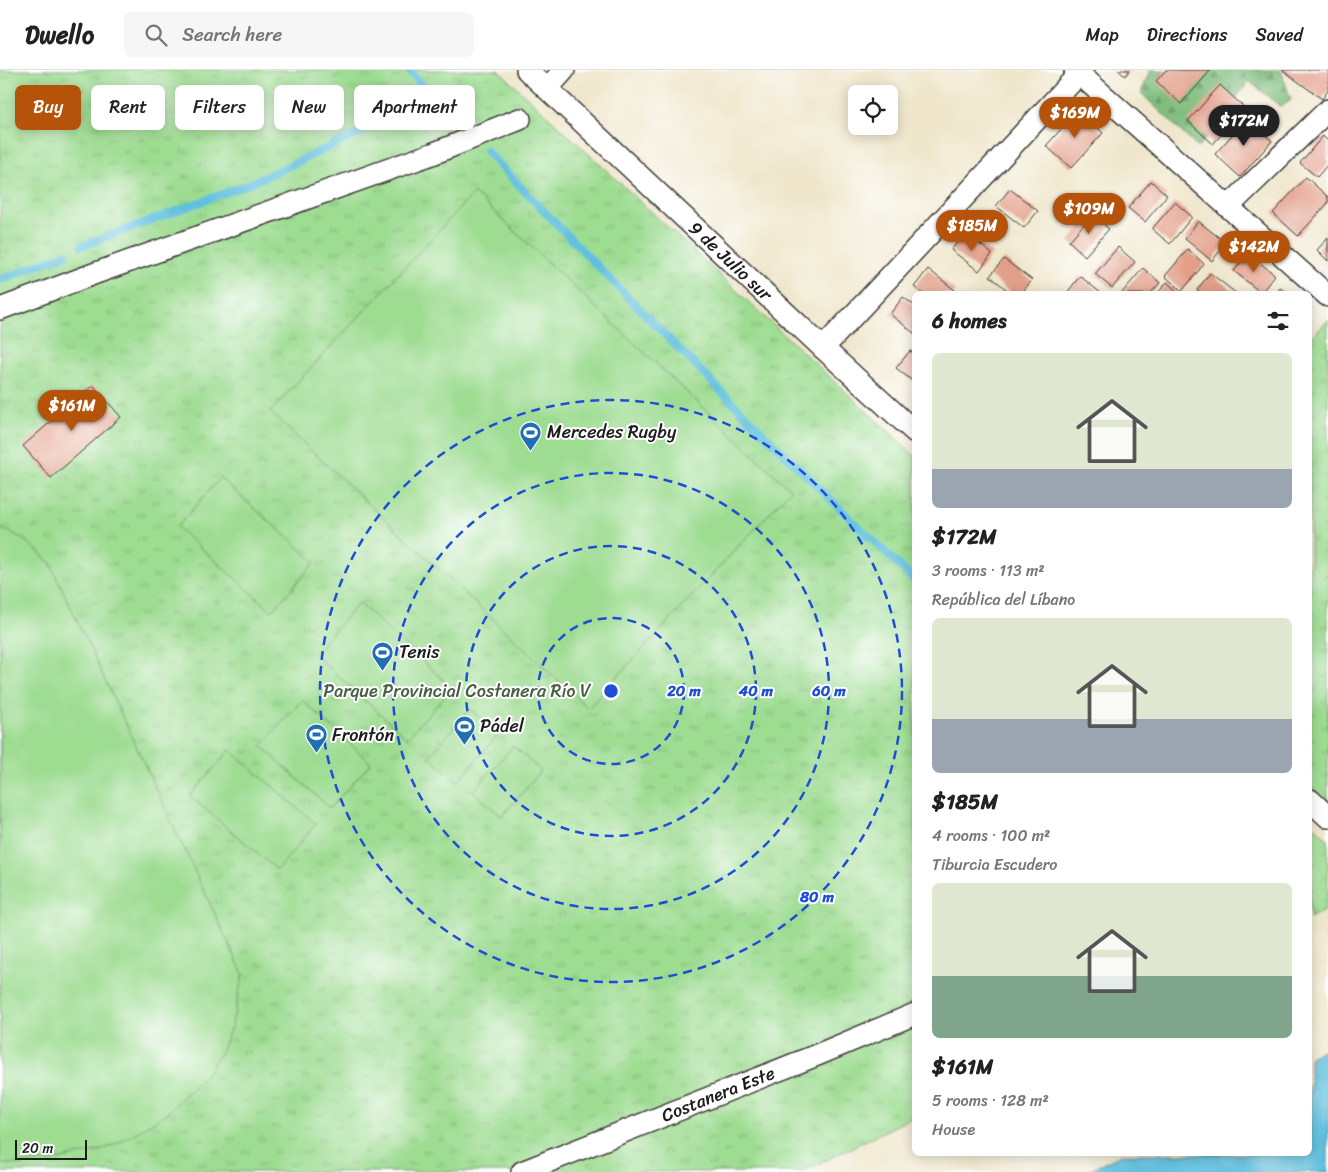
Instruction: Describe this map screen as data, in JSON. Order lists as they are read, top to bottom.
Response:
{
  "streets": {
    "street": ["9 de Julio sur", "Costanera Este"]
  },
  "parks": ["Parque Provincial Costanera Río V"],
  "places": {
    "sports": [
      "Mercedes Rugby",
      "Tenis",
      "Pádel",
      "Frontón"
    ]
  },
  "scale_bar": "20 m",
  "page": {
    "header": "Dwello",
    "search": "Search here",
    "nav": ["Map", "Directions", "Saved"],
    "chip": [
      "Buy",
      "Rent",
      "Filters",
      "New",
      "Apartment"
    ],
    "price": [
      "$169M",
      "$172M",
      "$109M",
      "$185M",
      "$142M",
      "$161M"
    ],
    "heading": "6 homes",
    "list": [
      {
        "name": "$172M",
        "note": "3 rooms · 113 m² · República del Líbano"
      },
      {
        "name": "$185M",
        "note": "4 rooms · 100 m² · Tiburcia Escudero"
      },
      {
        "name": "$161M",
        "note": "5 rooms · 128 m² · House"
      }
    ],
    "scale": "20 m"
  },
  "rings": [
    "20 m",
    "40 m",
    "60 m",
    "80 m"
  ]
}
